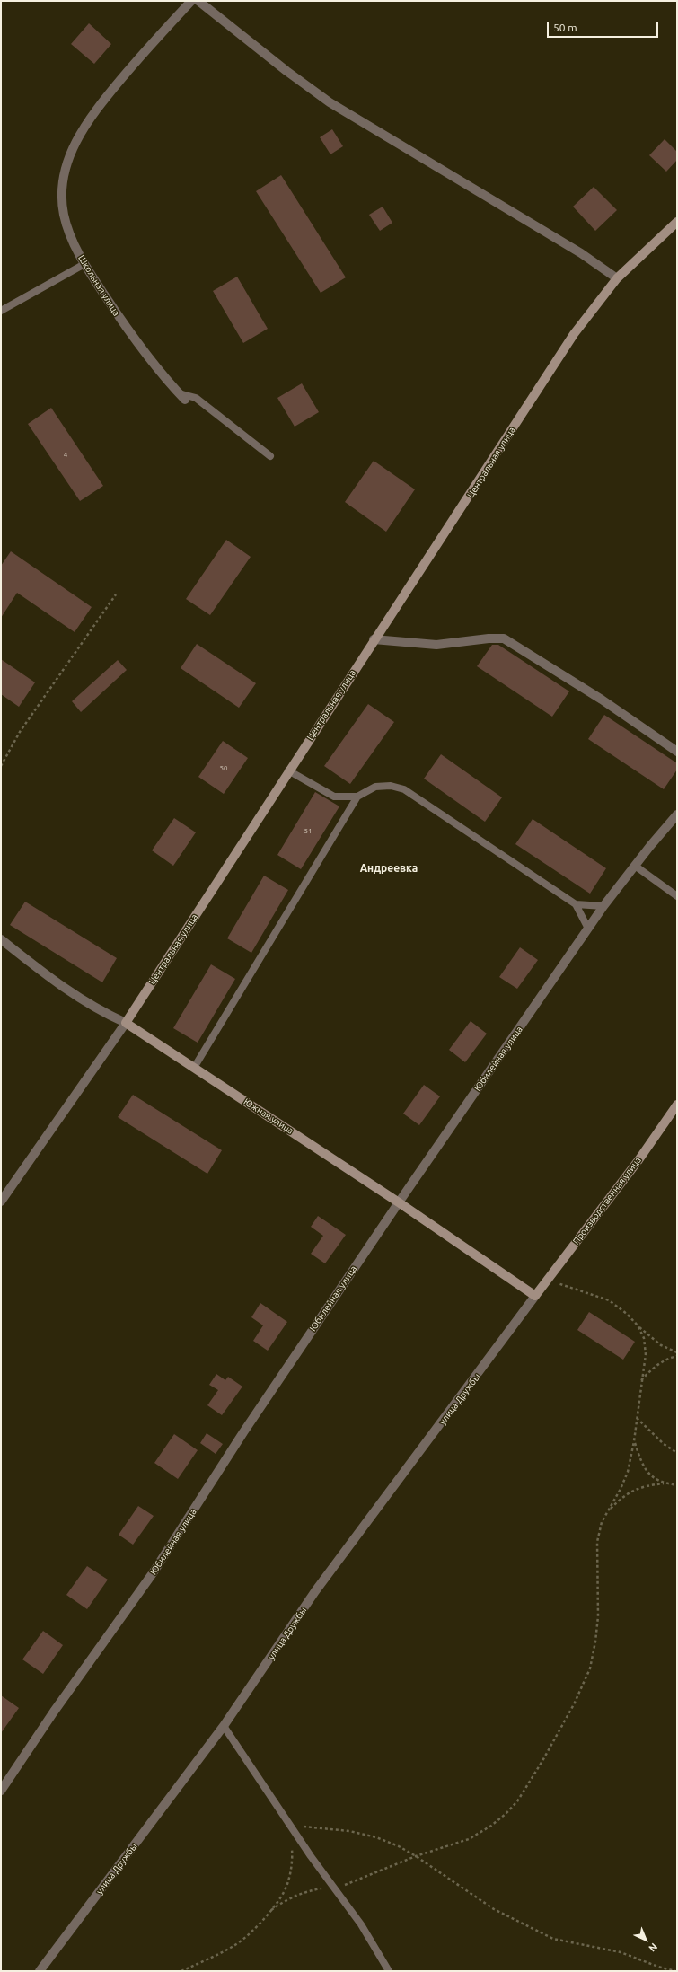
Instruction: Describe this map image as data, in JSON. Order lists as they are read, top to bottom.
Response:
{
  "streets": {
    "street": [
      "Школьная улица",
      "Центральная улица",
      "Юбилейная улица",
      "Южная улица",
      "Производственная улица",
      "улица Дружбы"
    ]
  },
  "crossings": [
    ["Центральная улица", "Южная улица"],
    ["Юбилейная улица", "Южная улица"],
    ["Южная улица", "Производственная улица"],
    ["Южная улица", "улица Дружбы"],
    ["Производственная улица", "улица Дружбы"]
  ],
  "districts": ["Андреевка"],
  "house_numbers": ["4", "50", "51"],
  "scale_bar": "50 m",
  "north": "bottom right"
}
